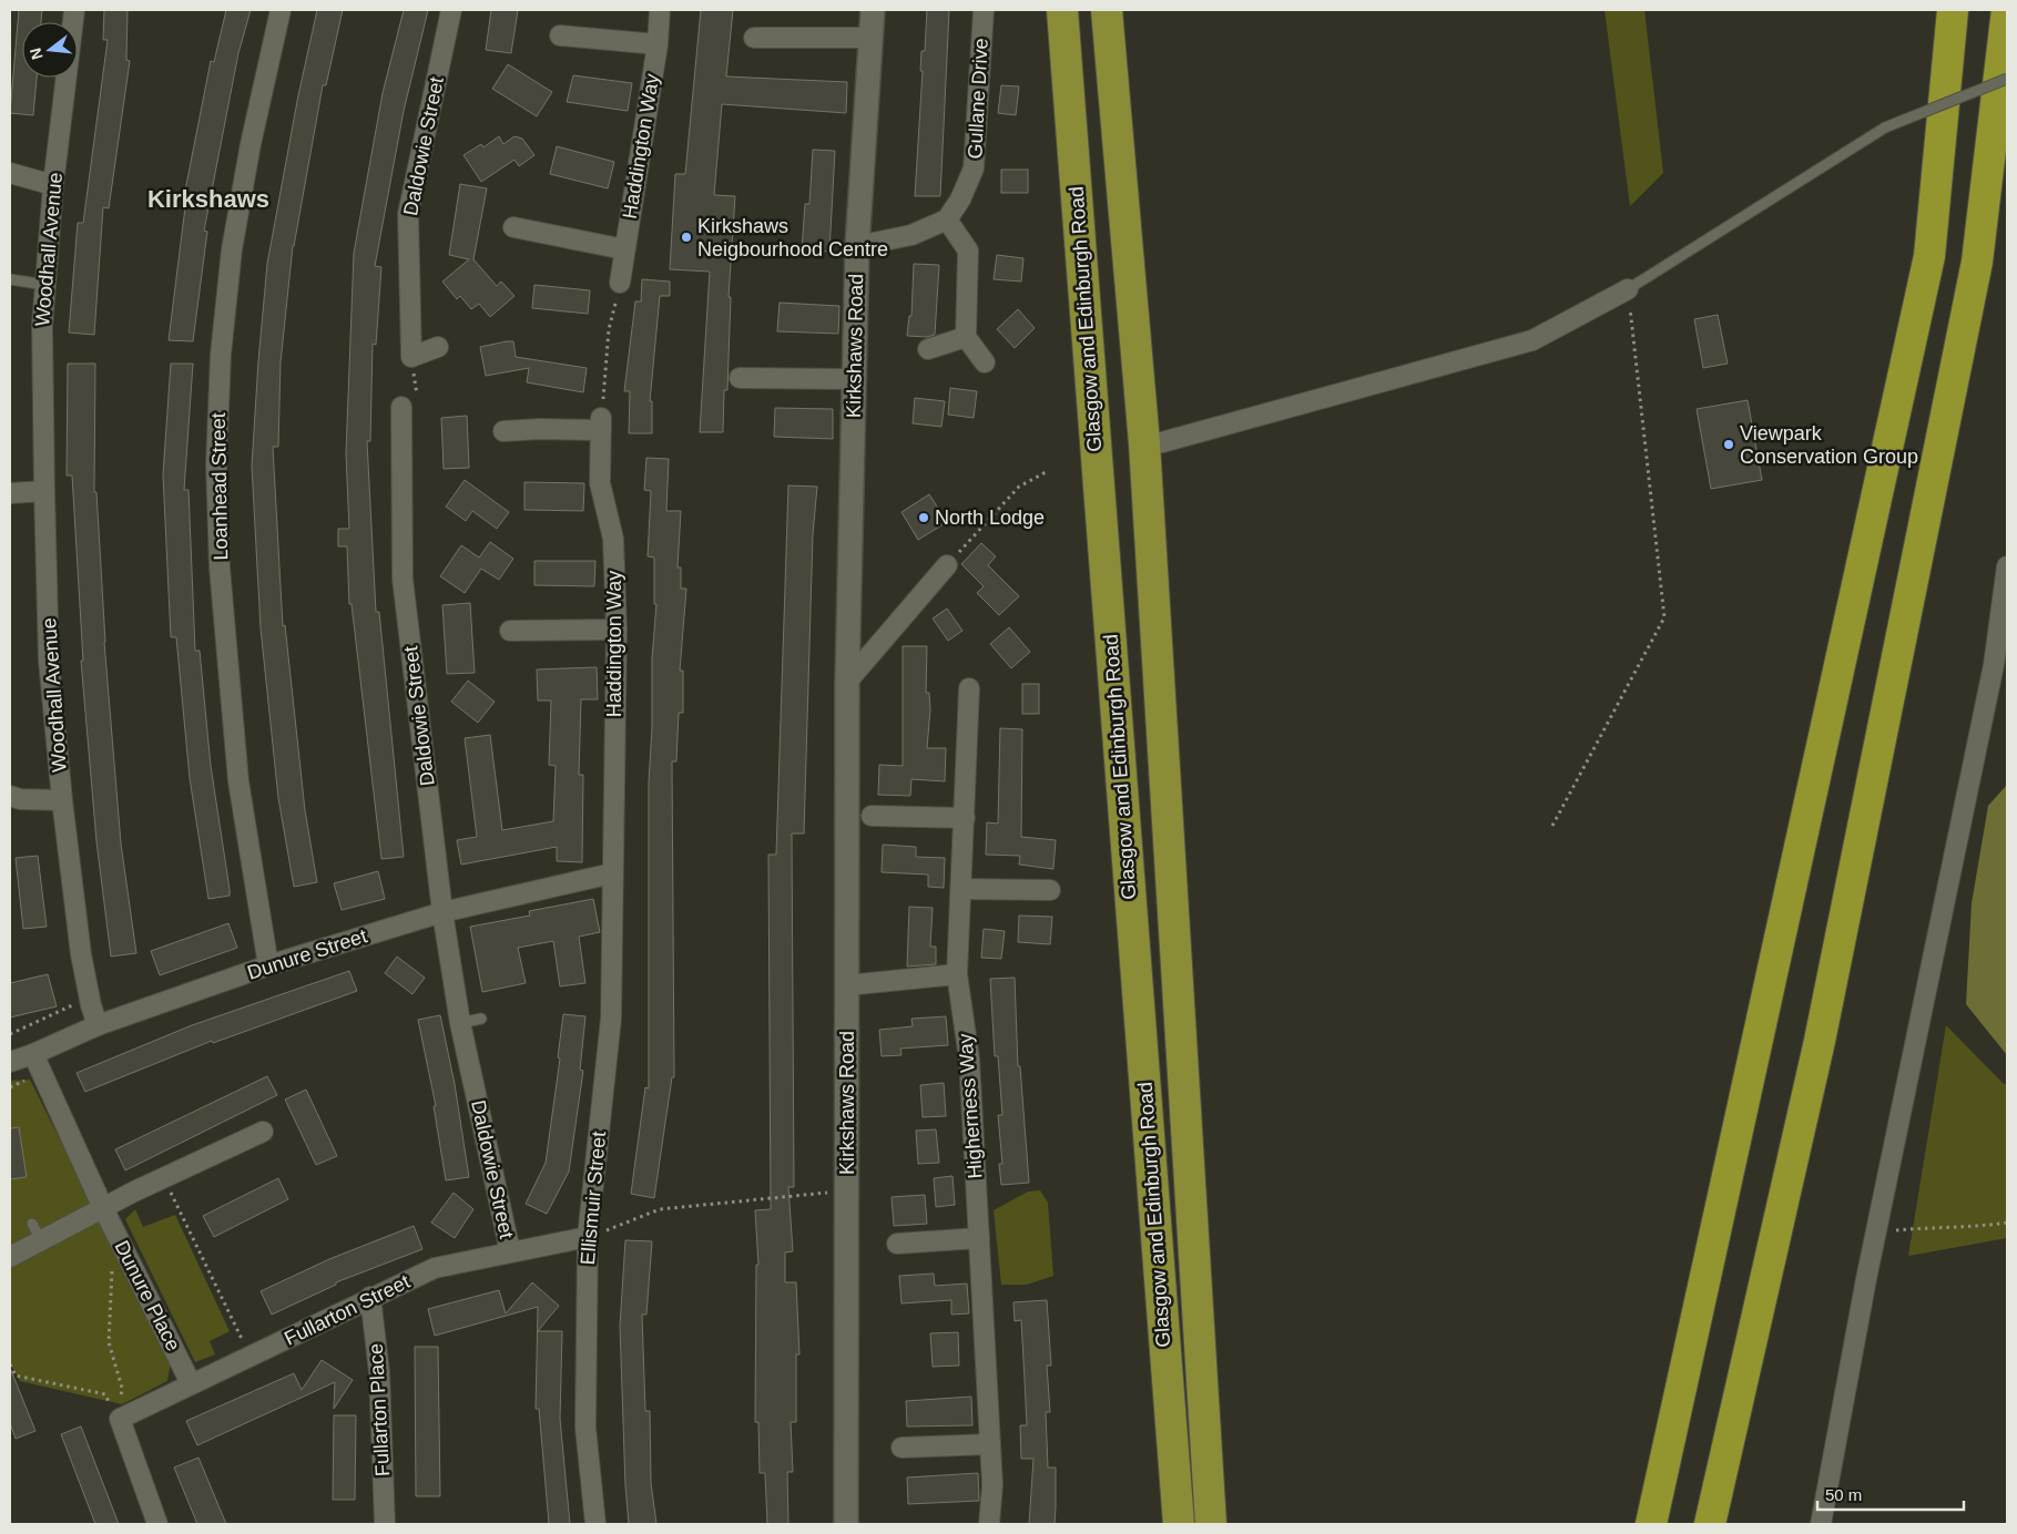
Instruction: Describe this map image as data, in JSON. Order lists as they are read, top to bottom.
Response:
{
  "streets": {
    "highway": ["Glasgow and Edinburgh Road"],
    "street": [
      "Gullane Drive",
      "Daldowie Street",
      "Haddington Way",
      "Woodhall Avenue",
      "Kirkshaws Road",
      "Loanhead Street",
      "Dunure Street",
      "Higherness Way",
      "Ellismuir Street",
      "Dunure Place",
      "Fullarton Street",
      "Fullarton Place"
    ]
  },
  "crossings": [
    ["Daldowie Street", "Dunure Street"],
    ["Daldowie Street", "Fullarton Street"],
    ["Haddington Way", "Dunure Street"],
    ["Haddington Way", "Ellismuir Street"],
    ["Woodhall Avenue", "Dunure Street"],
    ["Loanhead Street", "Dunure Street"],
    ["Dunure Street", "Ellismuir Street"],
    ["Dunure Street", "Dunure Place"],
    ["Ellismuir Street", "Fullarton Street"],
    ["Dunure Place", "Fullarton Street"],
    ["Fullarton Street", "Fullarton Place"]
  ],
  "districts": ["Kirkshaws"],
  "places": ["Kirkshaws Neigbourhood Centre", "Viewpark Conservation Group", "North Lodge"],
  "scale_bar": "50 m",
  "north": "left"
}
